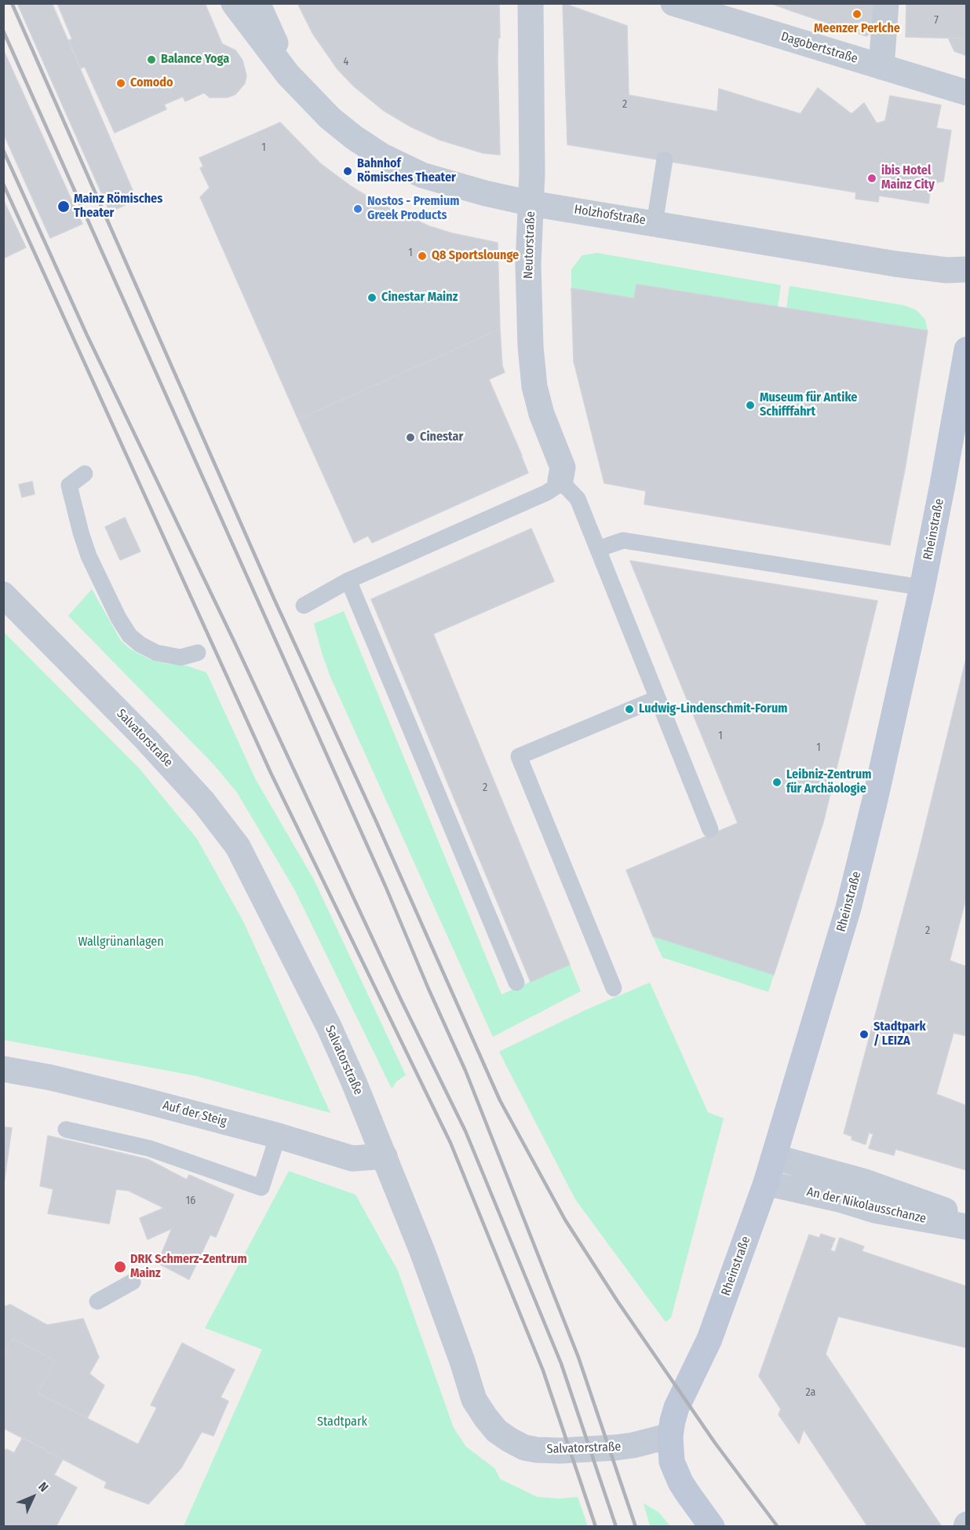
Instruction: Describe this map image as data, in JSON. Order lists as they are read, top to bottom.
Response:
{
  "streets": {
    "main road": ["Rheinstraße"],
    "street": [
      "Dagobertstraße",
      "Holzhofstraße",
      "Neutorstraße",
      "Salvatorstraße",
      "Auf der Steig",
      "An der Nikolausschanze"
    ]
  },
  "crossings": [
    ["Holzhofstraße", "Neutorstraße"],
    ["Rheinstraße", "Salvatorstraße"],
    ["Rheinstraße", "An der Nikolausschanze"],
    ["Salvatorstraße", "Auf der Steig"]
  ],
  "parks": ["Wallgrünanlagen", "Stadtpark"],
  "places": [
    "Meenzer Perlche",
    "Balance Yoga",
    "Comodo",
    "Bahnhof Römisches Theater",
    "ibis Hotel Mainz City",
    "Mainz Römisches Theater",
    "Nostos - Premium Greek Products",
    "Q8 Sportslounge",
    "Cinestar Mainz",
    "Museum für Antike Schifffahrt",
    "Cinestar",
    "Ludwig-Lindenschmit-Forum",
    "Leibniz-Zentrum für Archäologie",
    "Stadtpark / LEIZA",
    "DRK Schmerz-Zentrum Mainz"
  ],
  "house_numbers": [
    "7",
    "4",
    "2",
    "1",
    "1",
    "1",
    "1",
    "2",
    "2",
    "16",
    "2a"
  ],
  "north": "top right"
}
